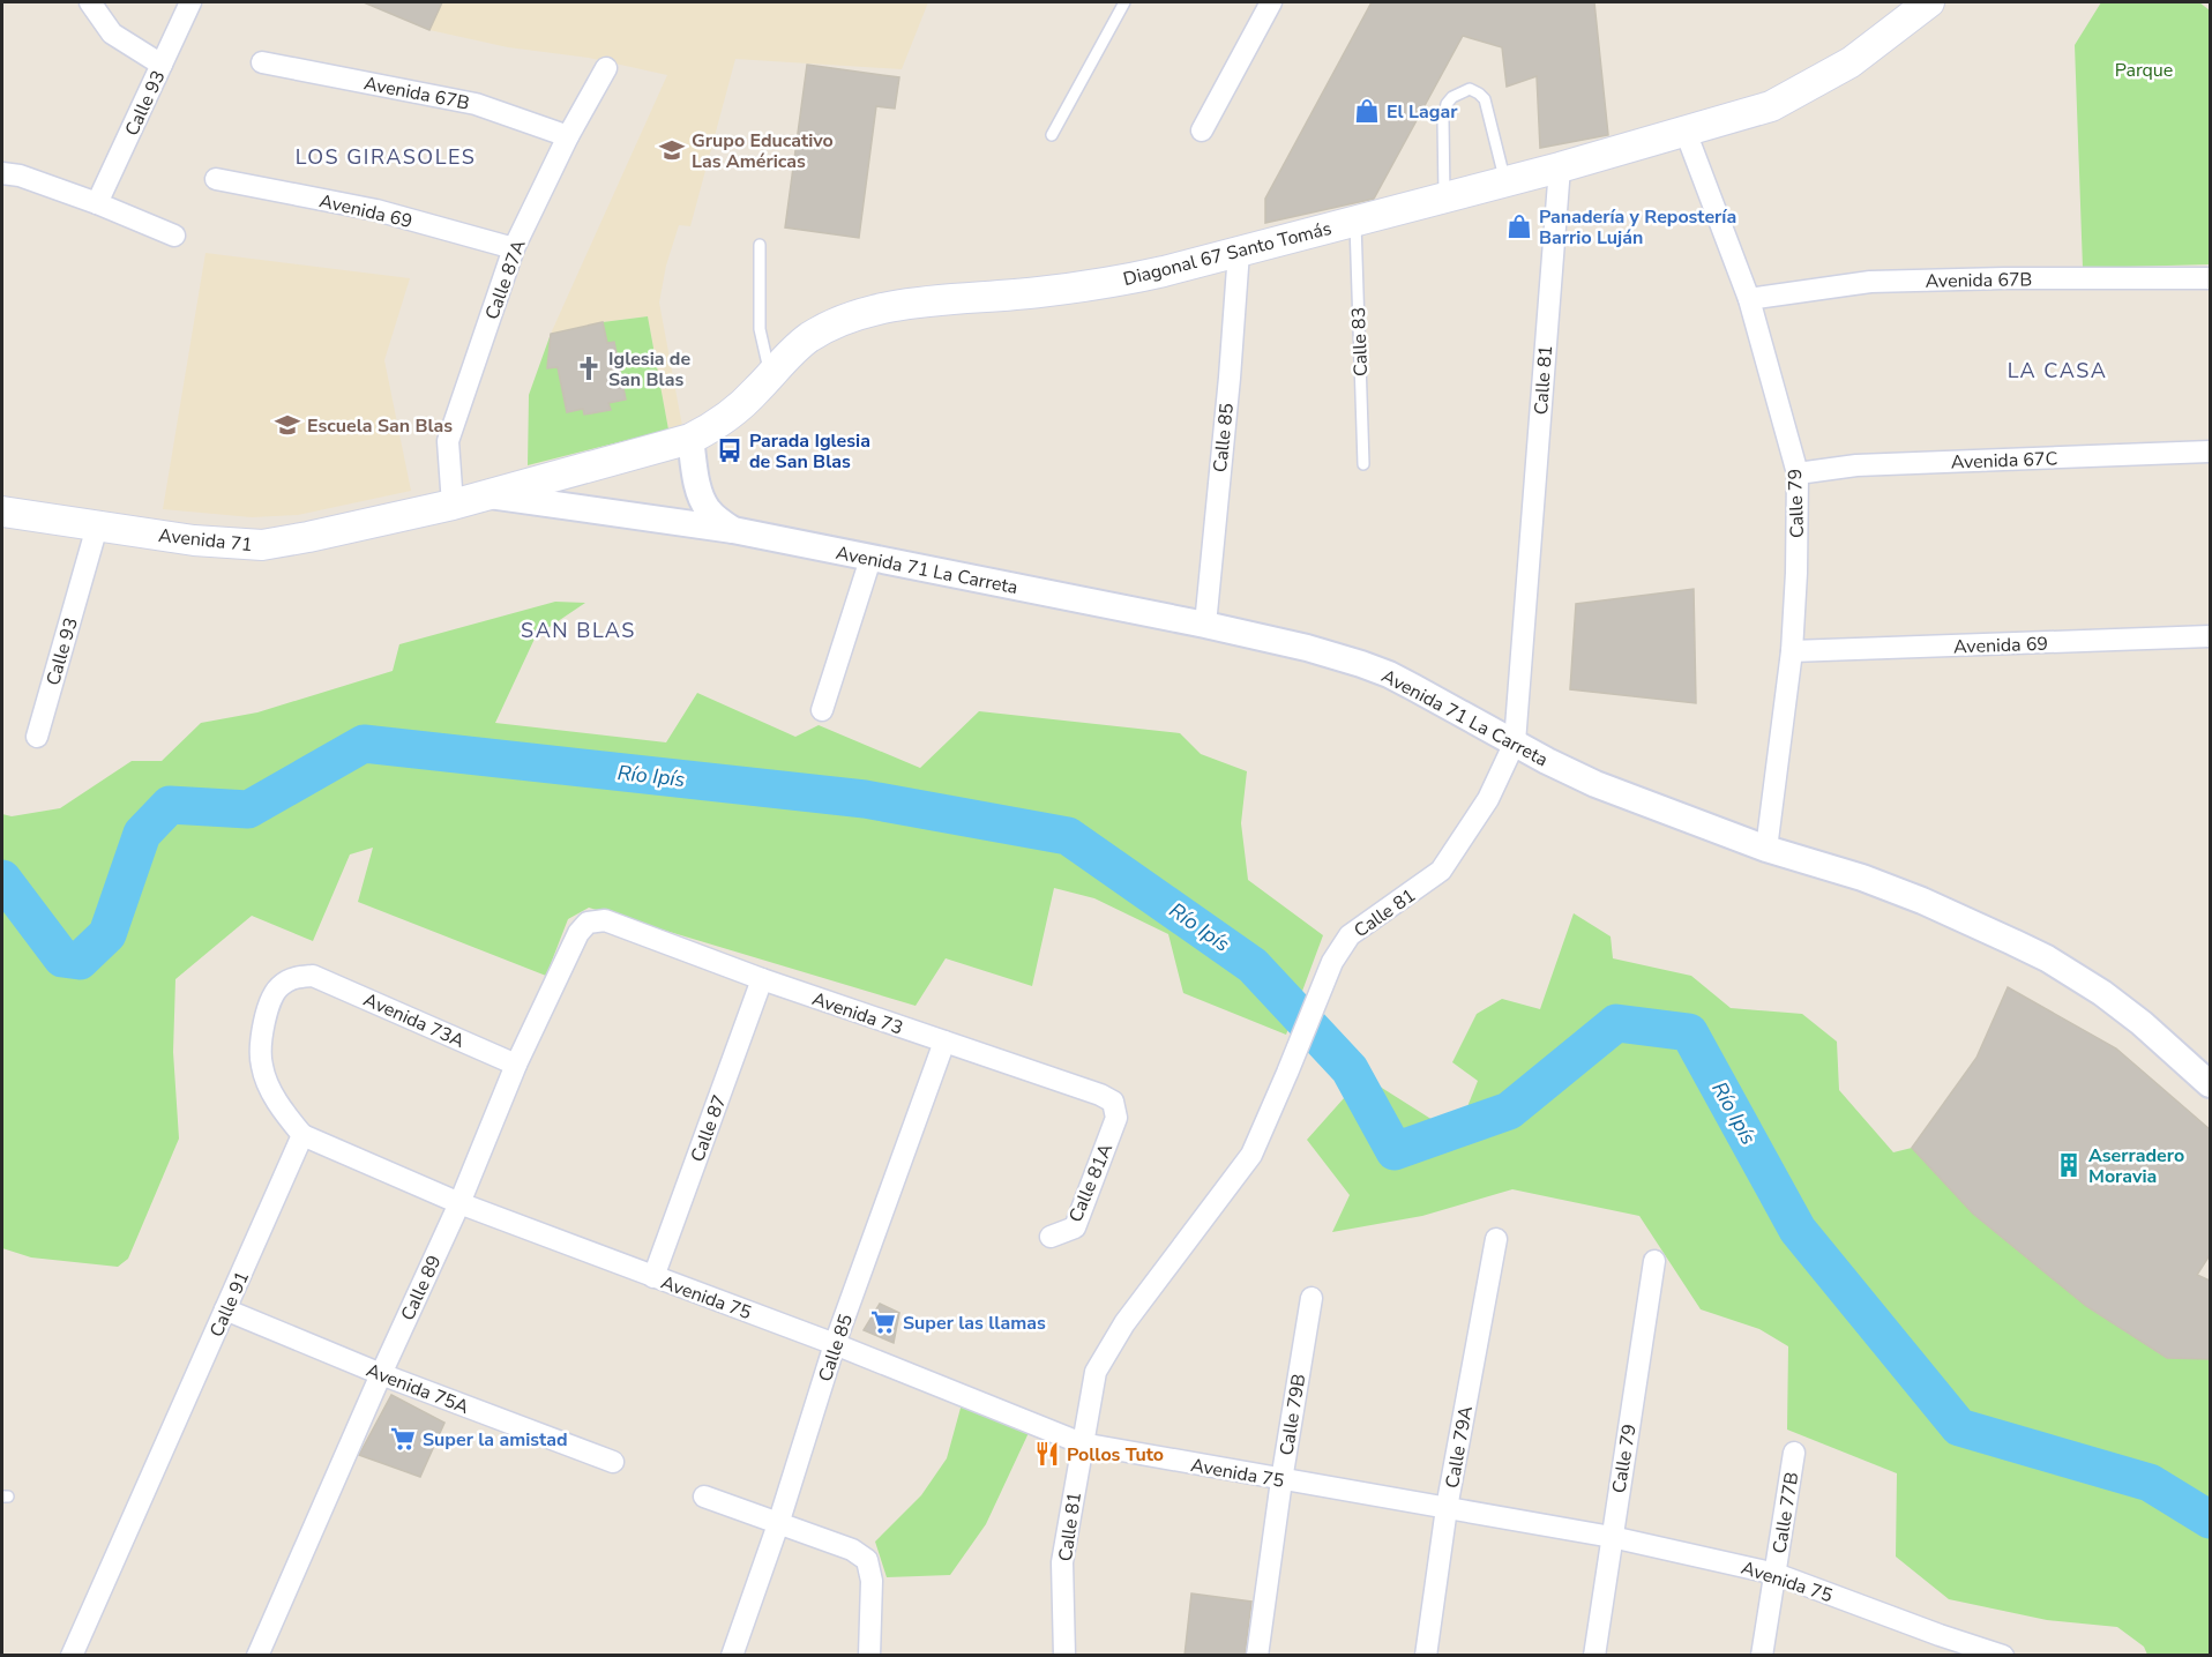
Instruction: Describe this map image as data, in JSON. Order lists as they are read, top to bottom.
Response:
{
  "streets": {
    "main road": ["Diagonal 67 Santo Tomás", "Avenida 71"],
    "street": [
      "Avenida 67B",
      "Calle 93",
      "Avenida 69",
      "Calle 87A",
      "Calle 81",
      "Calle 85",
      "Avenida 67C",
      "Calle 79",
      "Avenida 71 La Carreta",
      "Avenida 73",
      "Avenida 73A",
      "Calle 87",
      "Calle 81A",
      "Calle 89",
      "Avenida 75",
      "Calle 91",
      "Avenida 75A",
      "Calle 79B",
      "Calle 79A",
      "Calle 77B"
    ],
    "lane": ["Calle 83"]
  },
  "crossings": [
    ["Avenida 67B", "Calle 87A"],
    ["Avenida 67B", "Calle 79"],
    ["Calle 93", "Avenida 71"],
    ["Avenida 69", "Calle 87A"],
    ["Avenida 69", "Calle 79"],
    ["Diagonal 67 Santo Tomás", "Calle 83"],
    ["Diagonal 67 Santo Tomás", "Calle 81"],
    ["Diagonal 67 Santo Tomás", "Calle 85"],
    ["Diagonal 67 Santo Tomás", "Calle 79"],
    ["Diagonal 67 Santo Tomás", "Avenida 71"],
    ["Diagonal 67 Santo Tomás", "Avenida 71 La Carreta"],
    ["Calle 87A", "Avenida 71"],
    ["Calle 81", "Avenida 71 La Carreta"],
    ["Calle 81", "Avenida 75"],
    ["Calle 85", "Avenida 71 La Carreta"],
    ["Calle 85", "Avenida 73"],
    ["Calle 85", "Avenida 75"],
    ["Avenida 67C", "Calle 79"],
    ["Calle 79", "Avenida 71 La Carreta"],
    ["Calle 79", "Avenida 75"],
    ["Avenida 71", "Avenida 71 La Carreta"],
    ["Avenida 73", "Calle 87"],
    ["Avenida 73", "Calle 81A"],
    ["Avenida 73", "Calle 89"],
    ["Avenida 73A", "Calle 89"],
    ["Avenida 73A", "Avenida 75"],
    ["Avenida 73A", "Calle 91"],
    ["Calle 87", "Avenida 75"],
    ["Calle 89", "Avenida 75"],
    ["Calle 89", "Avenida 75A"],
    ["Avenida 75", "Calle 91"],
    ["Avenida 75", "Calle 79B"],
    ["Avenida 75", "Calle 79A"],
    ["Avenida 75", "Calle 77B"],
    ["Calle 91", "Avenida 75A"]
  ],
  "districts": ["LOS GIRASOLES", "LA CASA", "SAN BLAS"],
  "water": ["Río Ipís"],
  "parks": ["Parque"],
  "places": {
    "shop": ["El Lagar", "Panadería y Repostería Barrio Luján"],
    "school or university": ["Grupo Educativo Las Américas", "Escuela San Blas"],
    "church": ["Iglesia de San Blas"],
    "bus stop": ["Parada Iglesia de San Blas"],
    "building": ["Aserradero Moravia"],
    "supermarket": ["Super las llamas", "Super la amistad"],
    "restaurant": ["Pollos Tuto"]
  }
}
